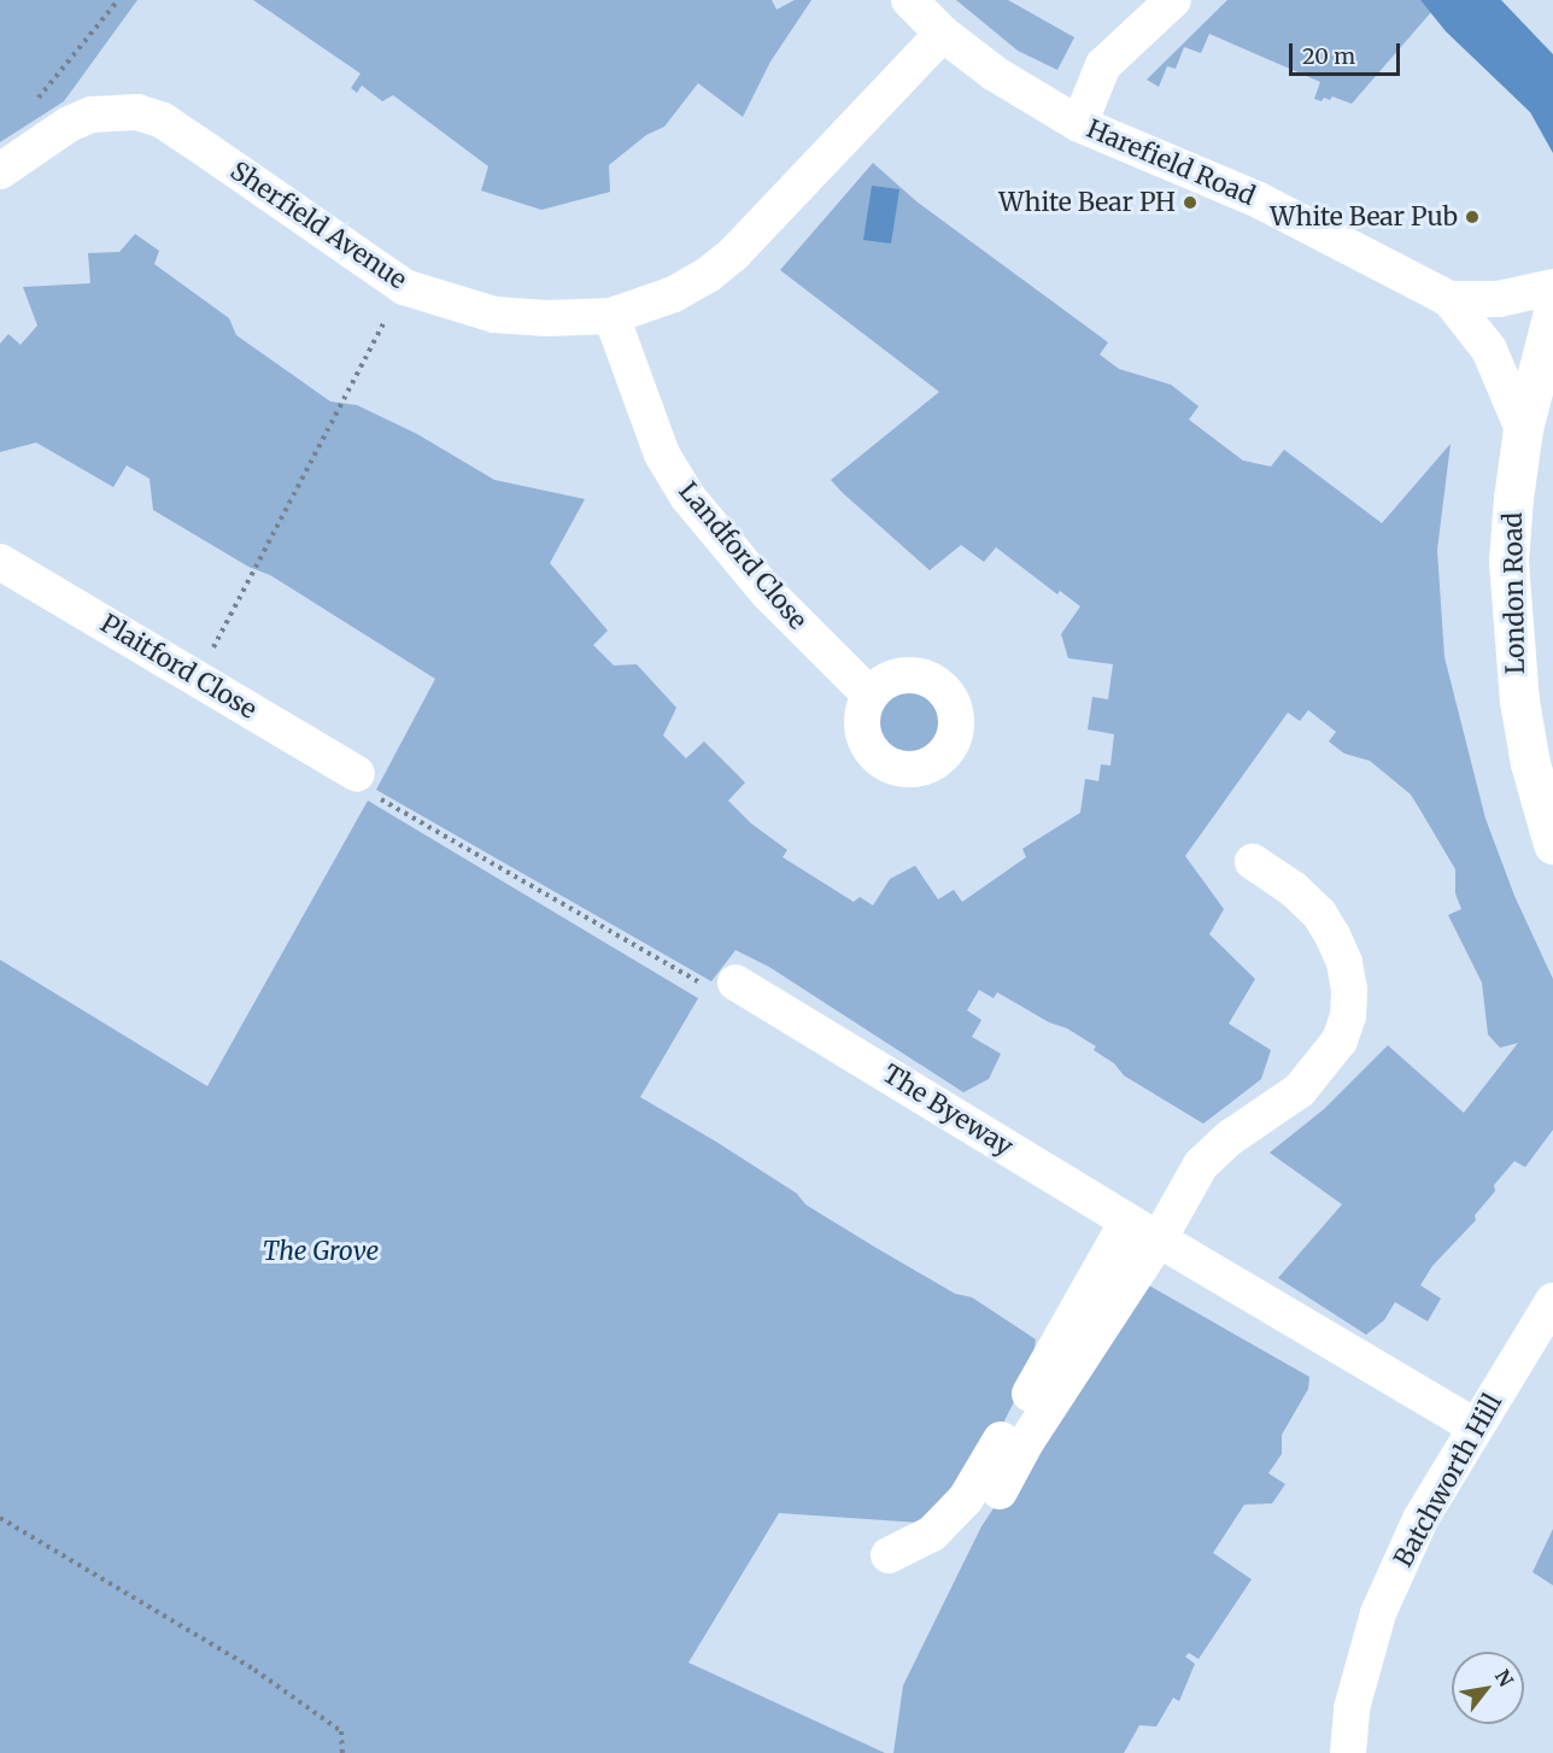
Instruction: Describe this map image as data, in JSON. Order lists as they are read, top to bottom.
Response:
{
  "streets": {
    "main road": ["London Road"],
    "street": [
      "Harefield Road",
      "Sherfield Avenue",
      "Landford Close",
      "Plaitford Close",
      "The Byeway",
      "Batchworth Hill"
    ]
  },
  "crossings": [
    ["Harefield Road", "Sherfield Avenue"],
    ["Harefield Road", "London Road"],
    ["Sherfield Avenue", "Landford Close"],
    ["The Byeway", "Batchworth Hill"]
  ],
  "parks": ["The Grove"],
  "places": ["White Bear PH", "White Bear Pub"],
  "scale_bar": "20 m",
  "north": "top right"
}
